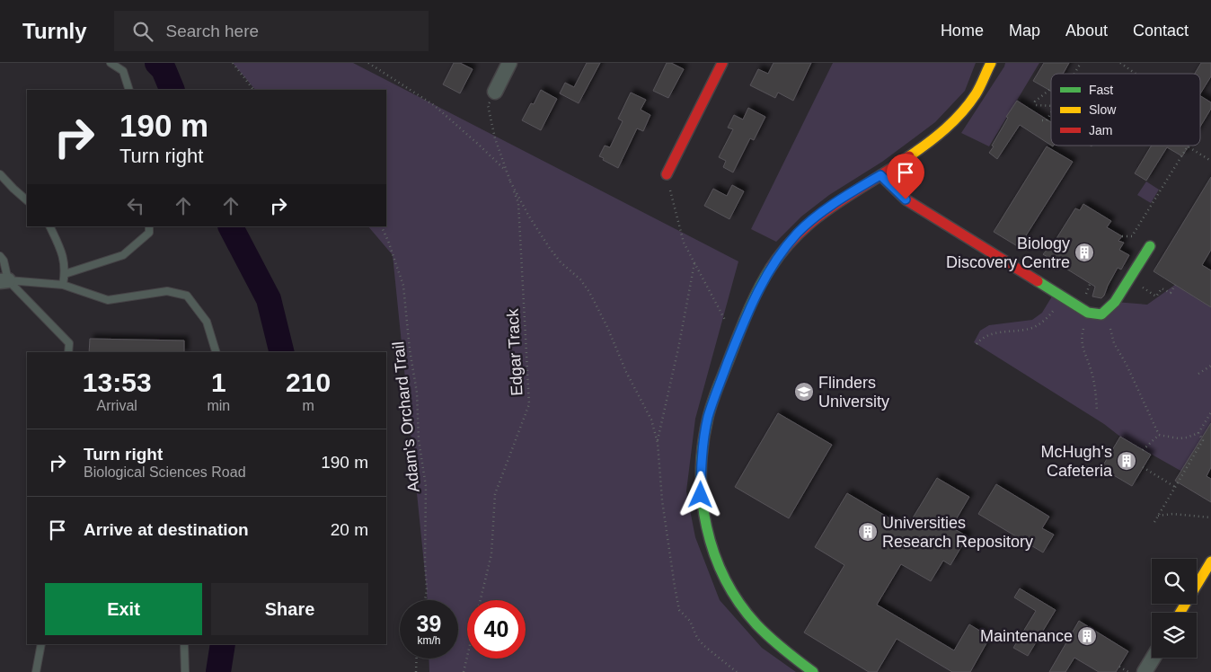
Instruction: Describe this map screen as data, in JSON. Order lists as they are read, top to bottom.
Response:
{
  "streets": {
    "path": ["Edgar Track", "Adam's Orchard Trail"]
  },
  "places": {
    "building": [
      "Biology Discovery Centre",
      "McHugh's Cafeteria",
      "Universities Research Repository",
      "Maintenance"
    ],
    "school or university": ["Flinders University"]
  },
  "legend": ["Fast", "Slow", "Jam"],
  "page": {
    "header": "Turnly",
    "search": "Search here",
    "nav": [
      "Home",
      "Map",
      "About",
      "Contact"
    ],
    "turn": ["190 m", "Turn right"],
    "eta": [
      "13:53",
      "Arrival",
      "1",
      "min",
      "210",
      "m"
    ],
    "list": [
      {
        "name": "Turn right",
        "note": "Biological Sciences Road",
        "value": "190 m"
      },
      {
        "name": "Arrive at destination",
        "value": "20 m"
      }
    ],
    "buttons": ["Exit", "Share"],
    "speed": "39 km/h",
    "limit": "40"
  }
}
